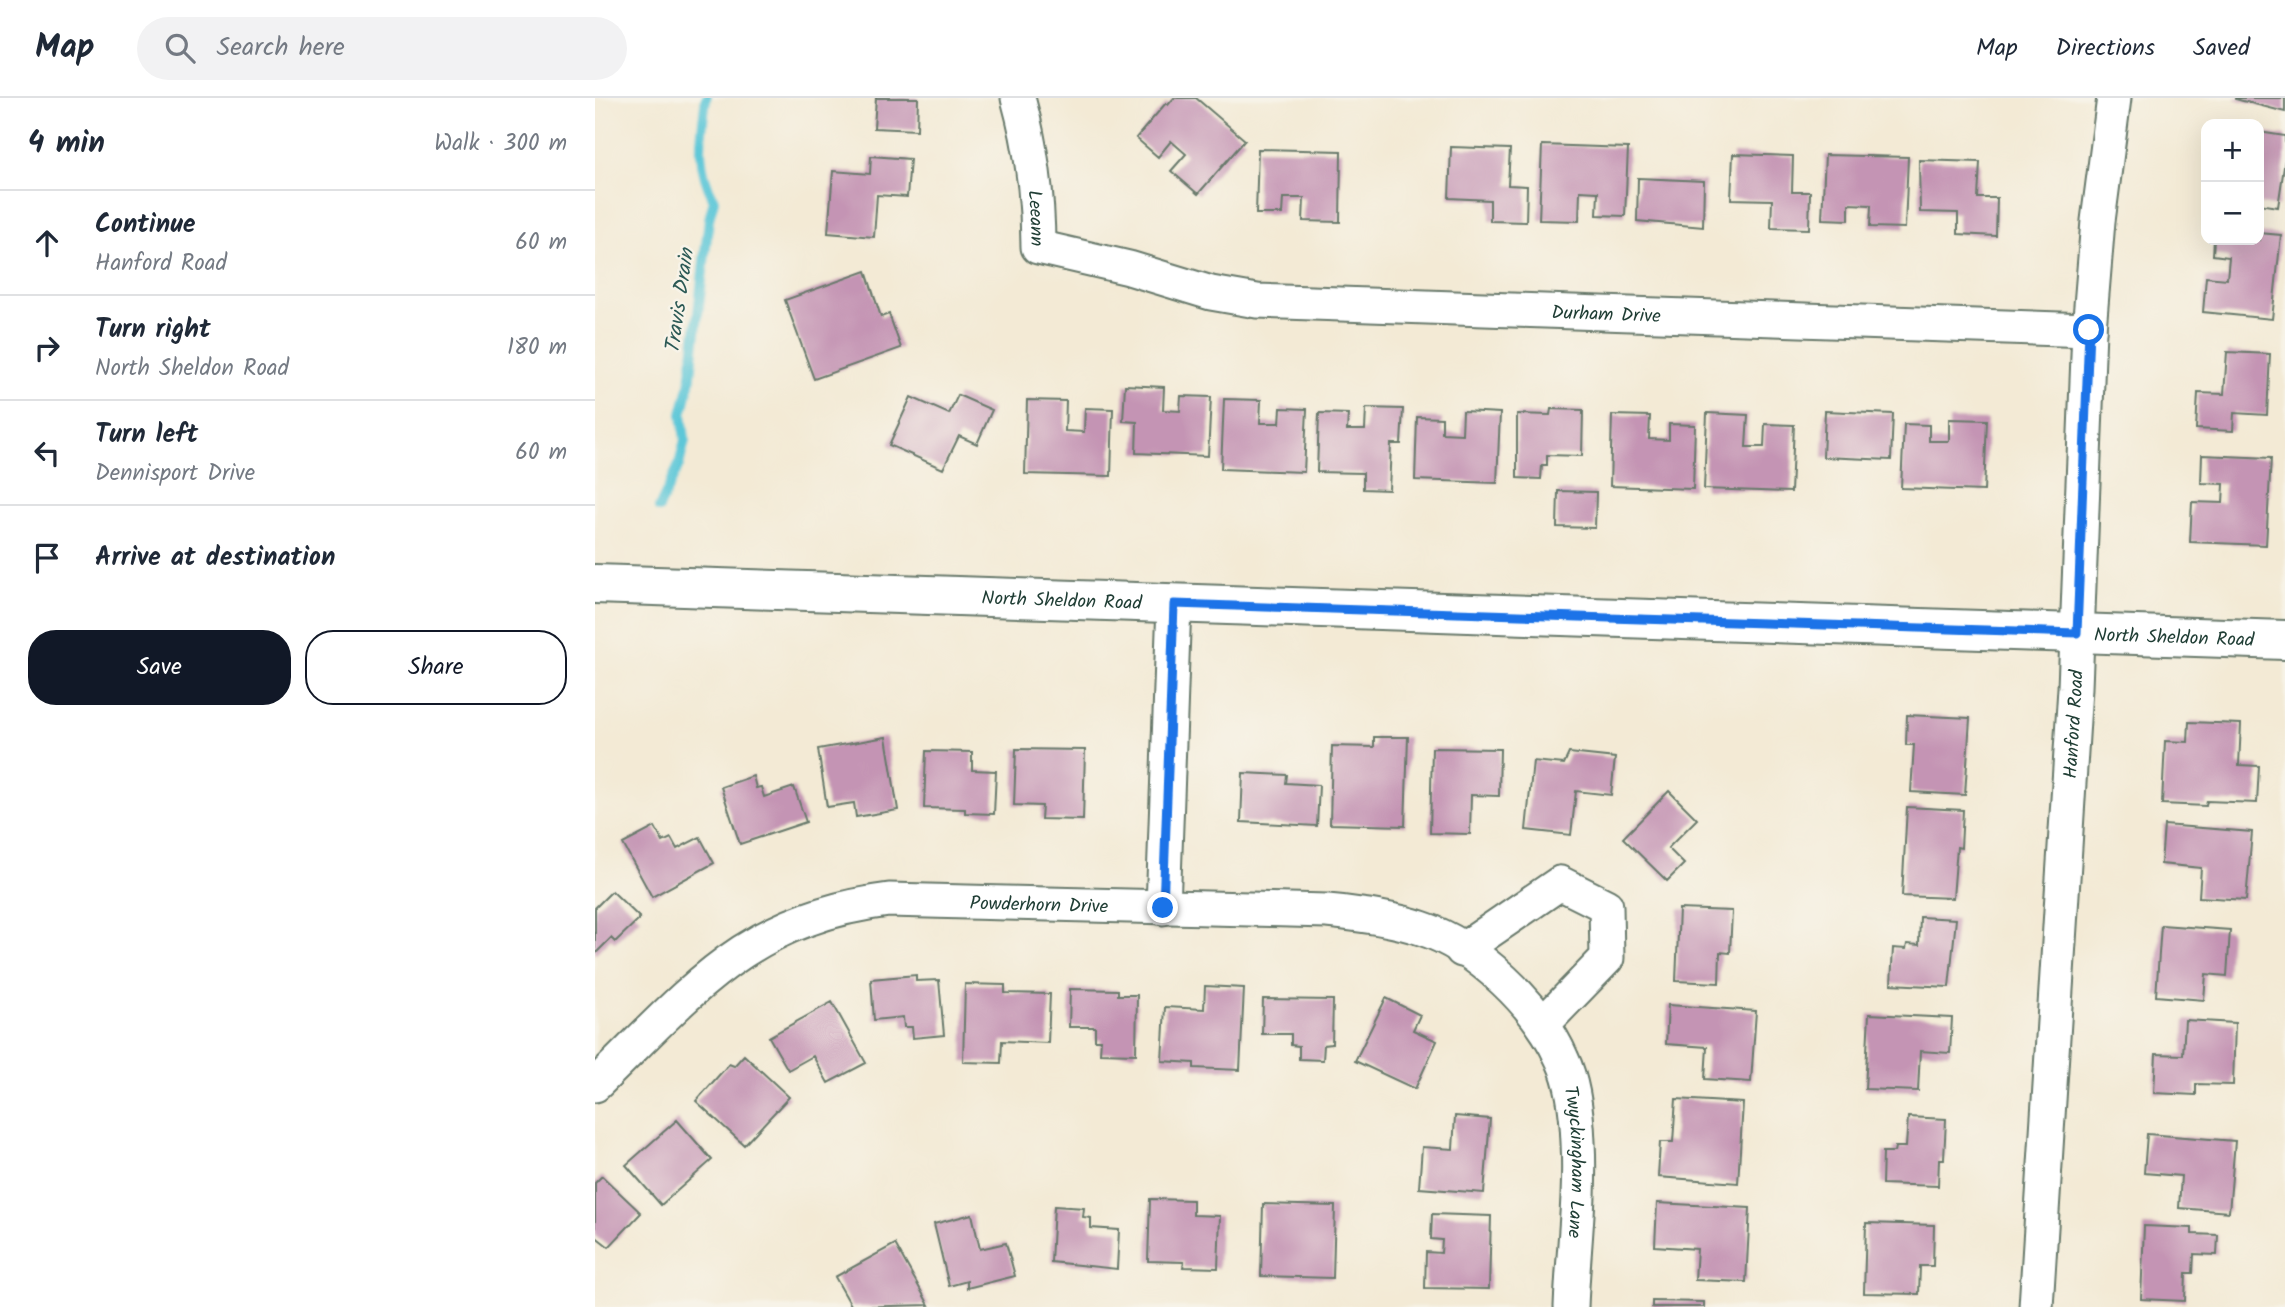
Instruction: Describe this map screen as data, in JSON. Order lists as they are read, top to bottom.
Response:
{
  "streets": {
    "street": [
      "Leeann",
      "Durham Drive",
      "North Sheldon Road",
      "Hanford Road",
      "Powderhorn Drive",
      "Twyckingham Lane"
    ]
  },
  "crossings": [
    ["Leeann", "Durham Drive"],
    ["Durham Drive", "Hanford Road"],
    ["North Sheldon Road", "Hanford Road"],
    ["Powderhorn Drive", "Twyckingham Lane"]
  ],
  "water": ["Travis Drain"],
  "page": {
    "header": "Map",
    "search": "Search here",
    "nav": ["Map", "Directions", "Saved"],
    "heading": ["4 min", "Walk · 300 m"],
    "map_buttons": ["+", "−"],
    "list": [
      ["Continue", "Hanford Road", "60 m"],
      ["Turn right", "North Sheldon Road", "180 m"],
      ["Turn left", "Dennisport Drive", "60 m"],
      "Arrive at destination"
    ],
    "buttons": ["Save", "Share"]
  }
}
